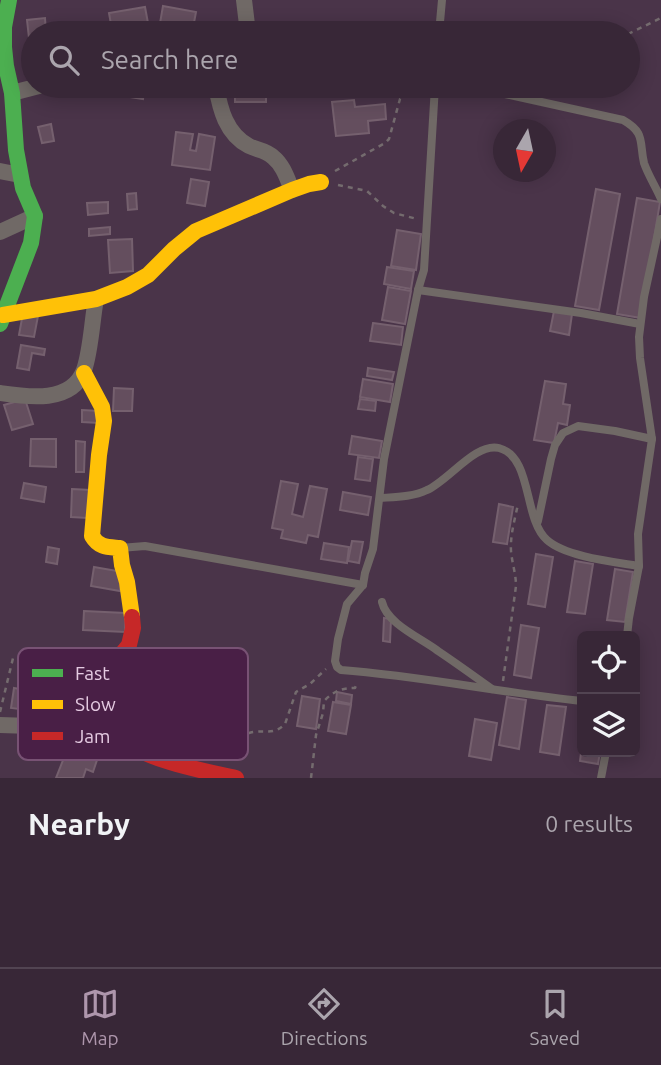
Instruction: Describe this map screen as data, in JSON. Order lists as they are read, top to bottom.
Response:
{
  "legend": ["Fast", "Slow", "Jam"],
  "north": "bottom",
  "page": {
    "search": "Search here",
    "heading": ["Nearby", "0 results"],
    "nav": ["Map", "Directions", "Saved"]
  }
}
